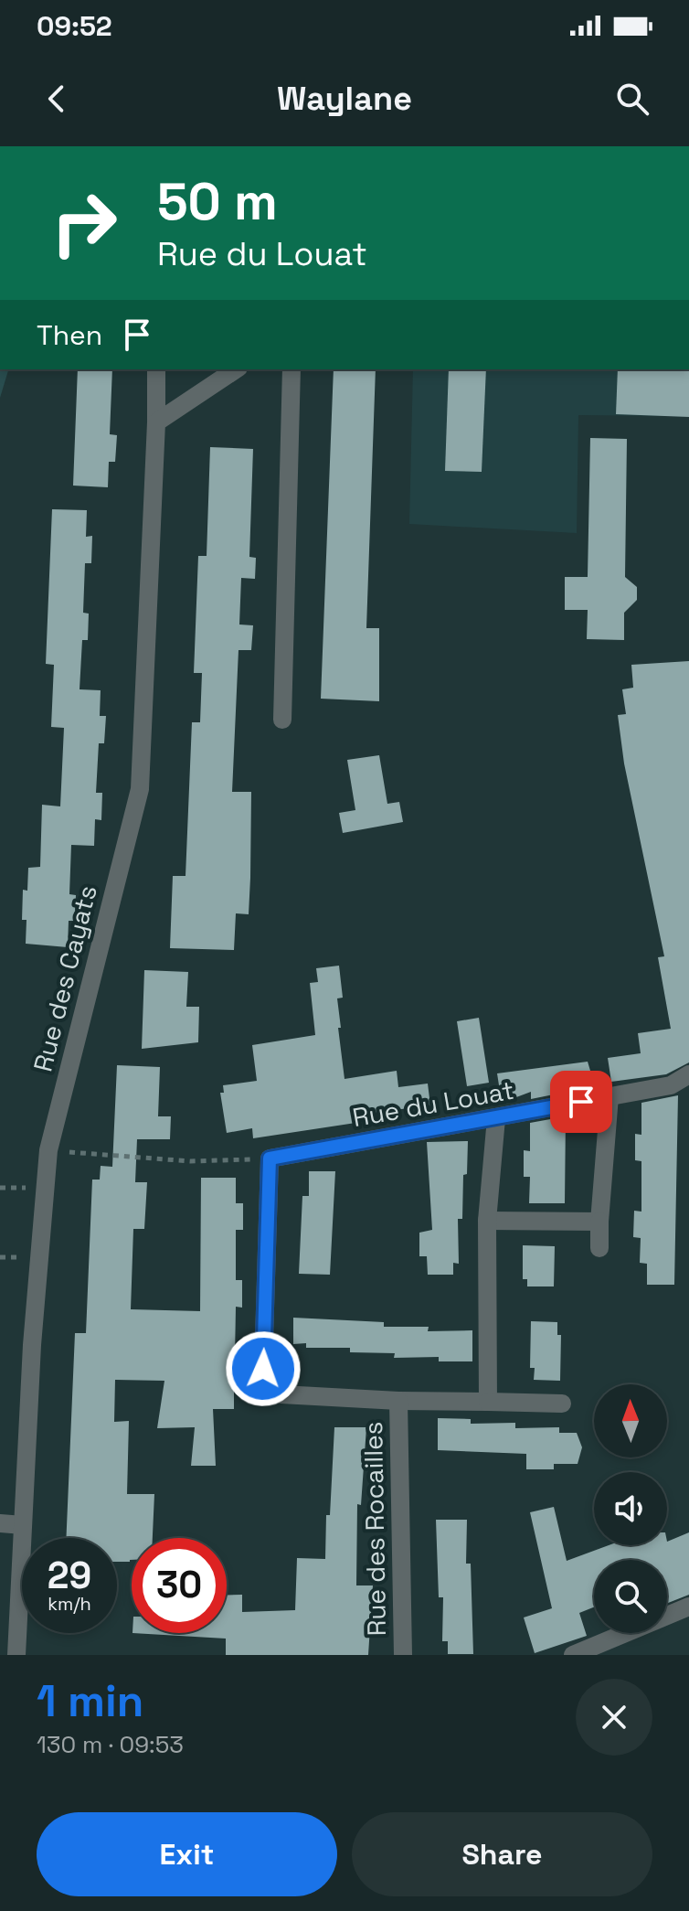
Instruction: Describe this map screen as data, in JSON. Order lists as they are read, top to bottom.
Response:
{
  "streets": {
    "street": ["Rue des Cayats", "Rue du Louat", "Rue des Rocailles"]
  },
  "crossings": [
    ["Rue du Louat", "Rue des Rocailles"]
  ],
  "north": "top",
  "page": {
    "status": "09:52",
    "header": "Waylane",
    "turn": ["50 m", "Rue du Louat"],
    "then": "Then",
    "speed": "29 km/h",
    "limit": "30",
    "heading": ["1 min", "130 m · 09:53"],
    "buttons": ["Exit", "Share"]
  }
}
